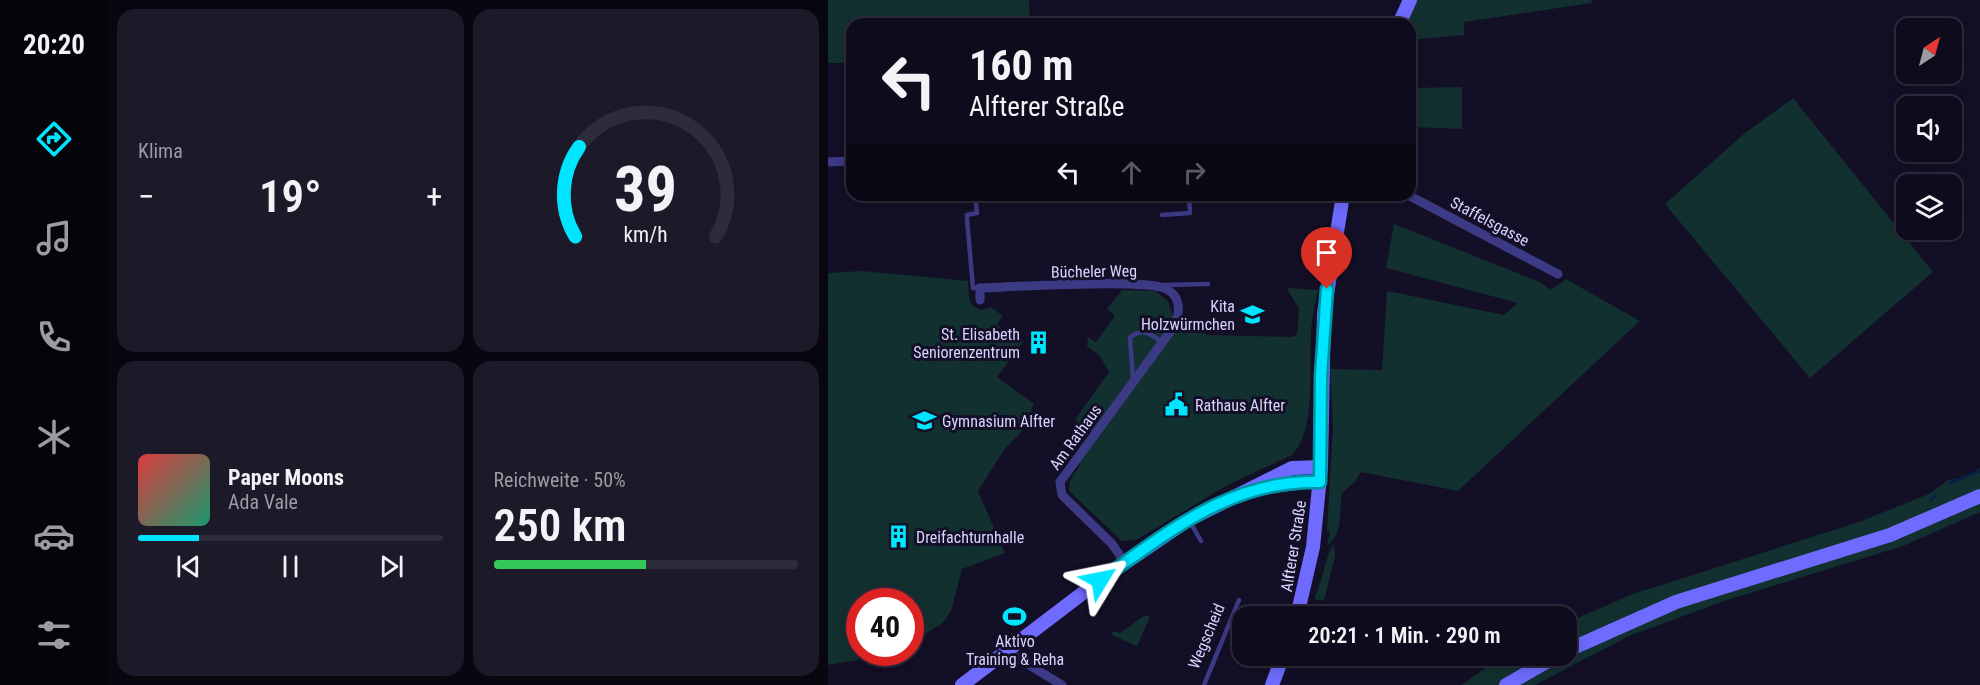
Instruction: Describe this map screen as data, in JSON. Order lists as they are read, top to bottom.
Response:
{
  "streets": {
    "street": [
      "Staffelsgasse",
      "Bücheler Weg",
      "Am Rathaus",
      "Alfterer Straße"
    ],
    "lane": ["Wegscheid"]
  },
  "crossings": [
    ["Bücheler Weg", "Am Rathaus"]
  ],
  "places": {
    "school or university": ["Kita Holzwürmchen", "Gymnasium Alfter"],
    "building": ["St. Elisabeth Seniorenzentrum", "Dreifachturnhalle"],
    "public building": ["Rathaus Alfter"],
    "sports": ["Aktivo Training & Reha"]
  },
  "north": "top right",
  "page": {
    "tabs": "20:20",
    "tile": [
      "Klima",
      ["Reichweite · 50%", "250 km"]
    ],
    "turn": ["160 m", "Alfterer Straße"],
    "heat": ["−", "19°", "+"],
    "song": ["Paper Moons", "Ada Vale"],
    "limit": "40",
    "trip": "20:21 · 1 Min. · 290 m",
    "gauge": ["39", "km/h"]
  }
}
